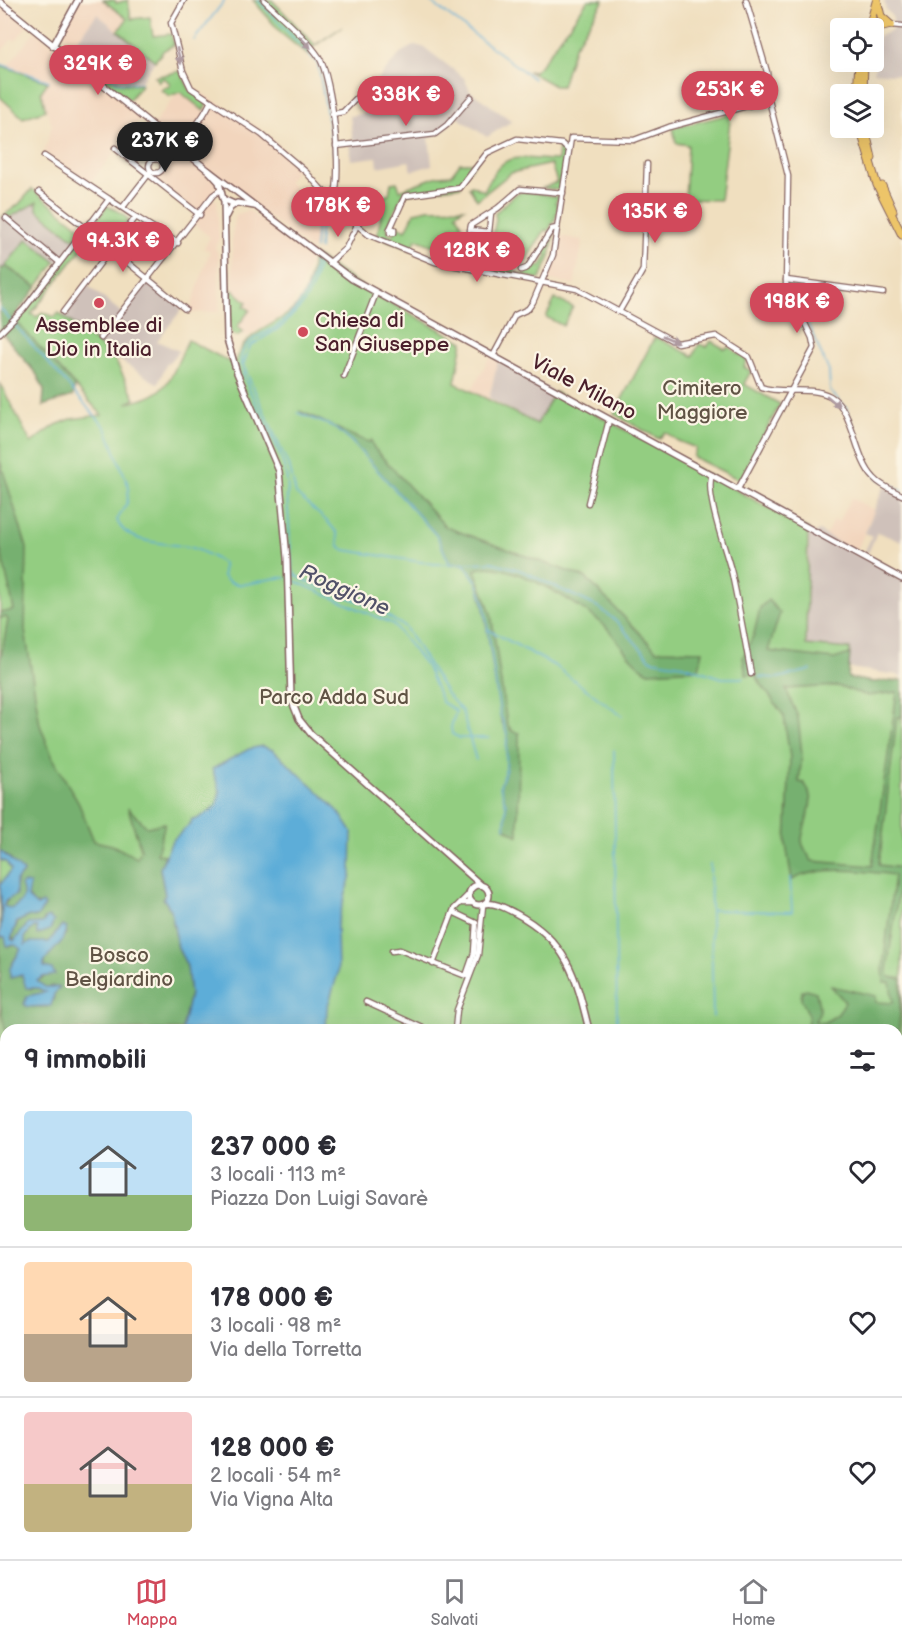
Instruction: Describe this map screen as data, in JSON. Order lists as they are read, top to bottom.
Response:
{
  "streets": {
    "street": ["Viale Milano"]
  },
  "water": ["Roggione"],
  "parks": ["Cimitero Maggiore", "Parco Adda Sud", "Bosco Belgiardino"],
  "places": ["Assemblee di Dio in Italia", "Chiesa di San Giuseppe"],
  "page": {
    "price": [
      "329K €",
      "253K €",
      "338K €",
      "237K €",
      "178K €",
      "135K €",
      "94.3K €",
      "128K €",
      "198K €"
    ],
    "heading": "9 immobili",
    "list": [
      {
        "name": "237 000 €",
        "note": "3 locali · 113 m² · Piazza Don Luigi Savarè"
      },
      {
        "name": "178 000 €",
        "note": "3 locali · 98 m² · Via della Torretta"
      },
      {
        "name": "128 000 €",
        "note": "2 locali · 54 m² · Via Vigna Alta"
      }
    ],
    "tabs": ["Mappa", "Salvati", "Home"]
  }
}
